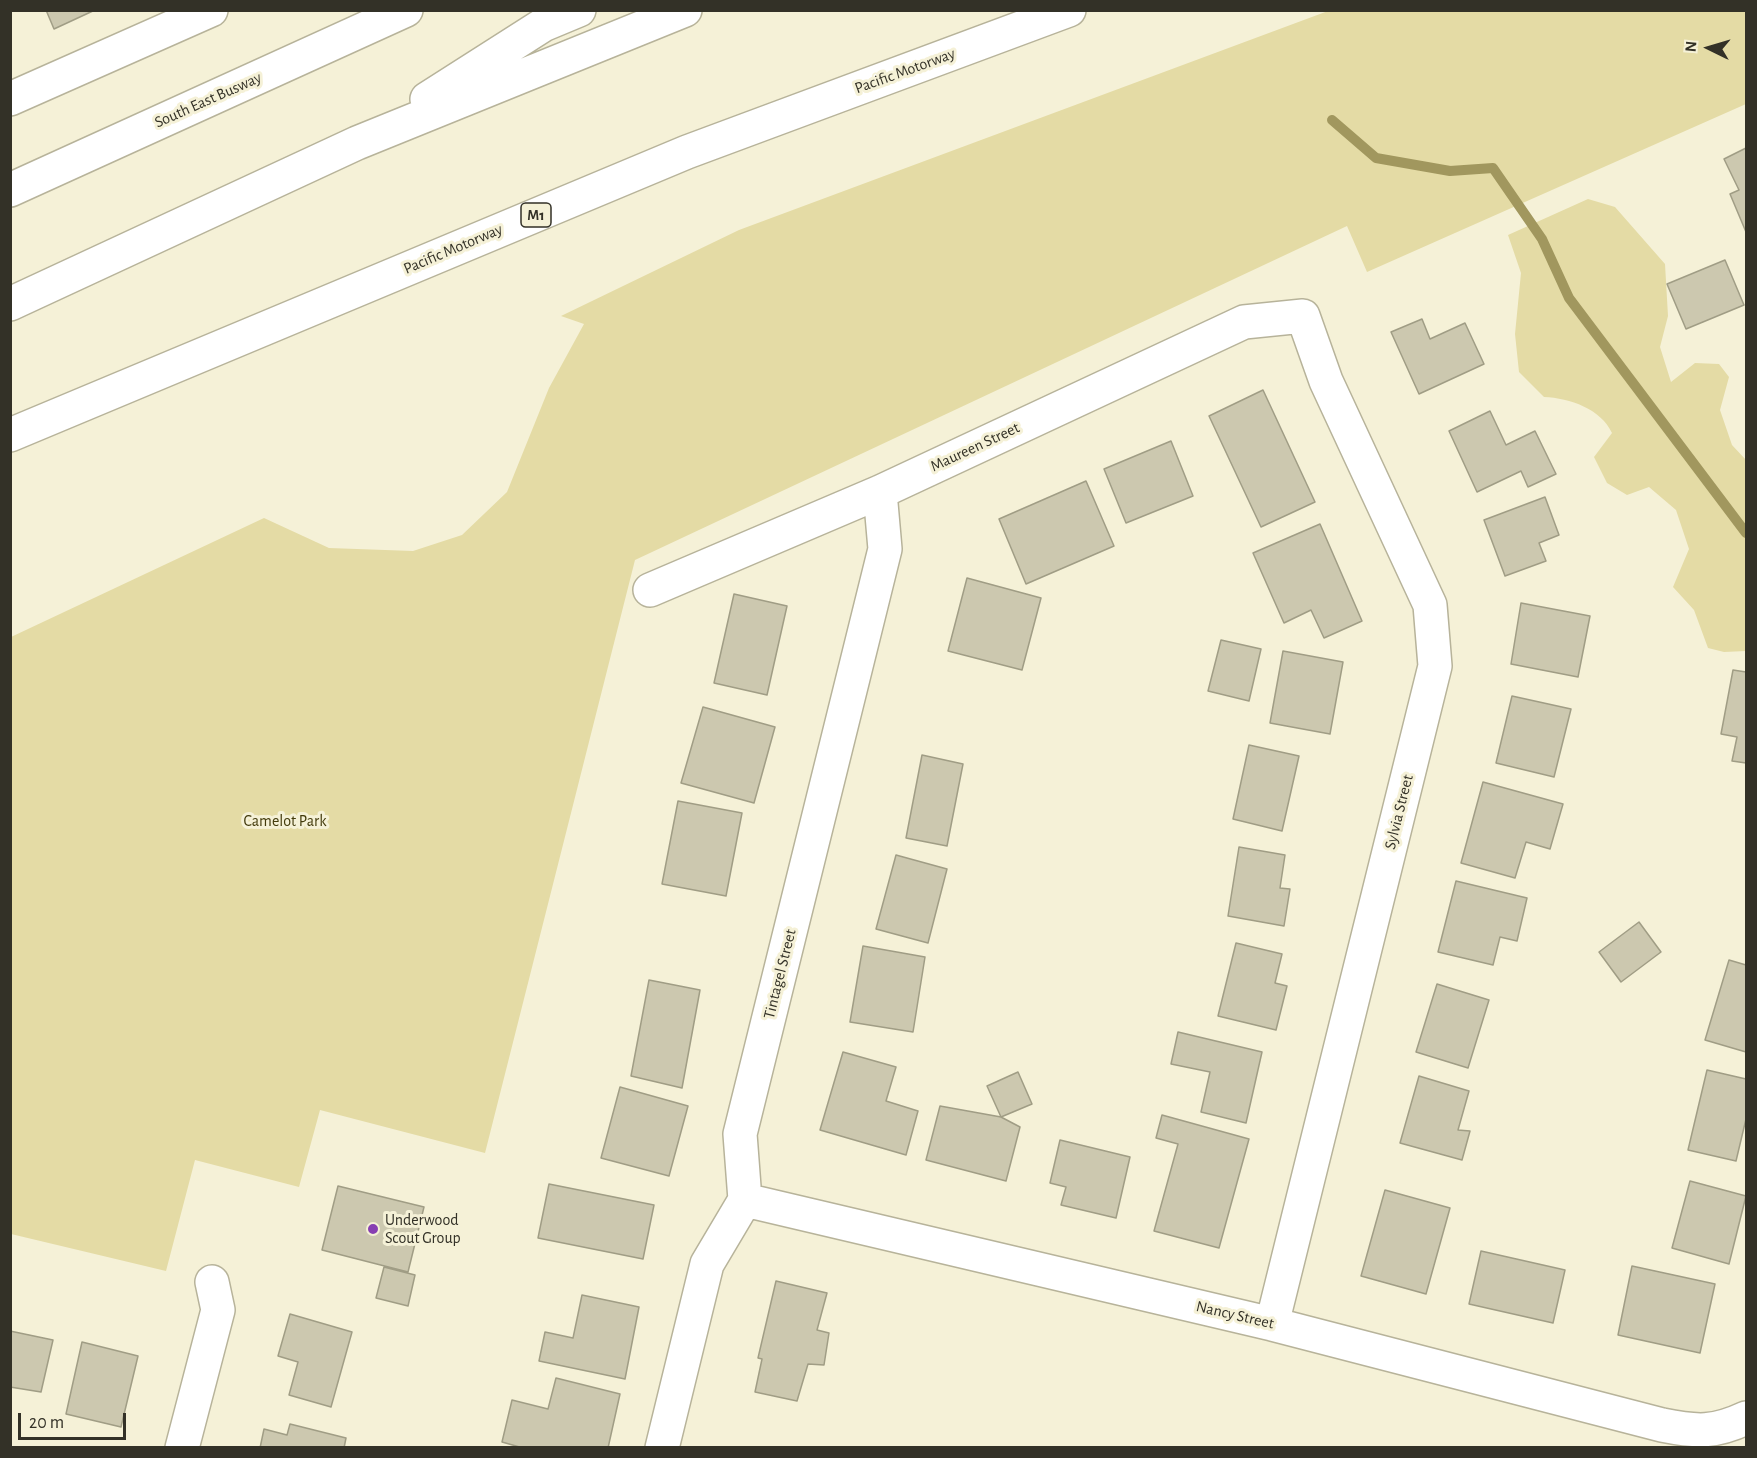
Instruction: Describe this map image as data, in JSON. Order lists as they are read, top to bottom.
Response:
{
  "streets": {
    "main road": [
      "Pacific Motorway",
      "South East Busway",
      "M1",
      "Maureen Street",
      "Sylvia Street",
      "Tintagel Street",
      "Nancy Street"
    ]
  },
  "crossings": [
    ["Maureen Street", "Sylvia Street"],
    ["Maureen Street", "Tintagel Street"],
    ["Sylvia Street", "Nancy Street"],
    ["Tintagel Street", "Nancy Street"]
  ],
  "parks": ["Camelot Park"],
  "places": ["Underwood Scout Group"],
  "scale_bar": "20 m",
  "north": "left"
}
